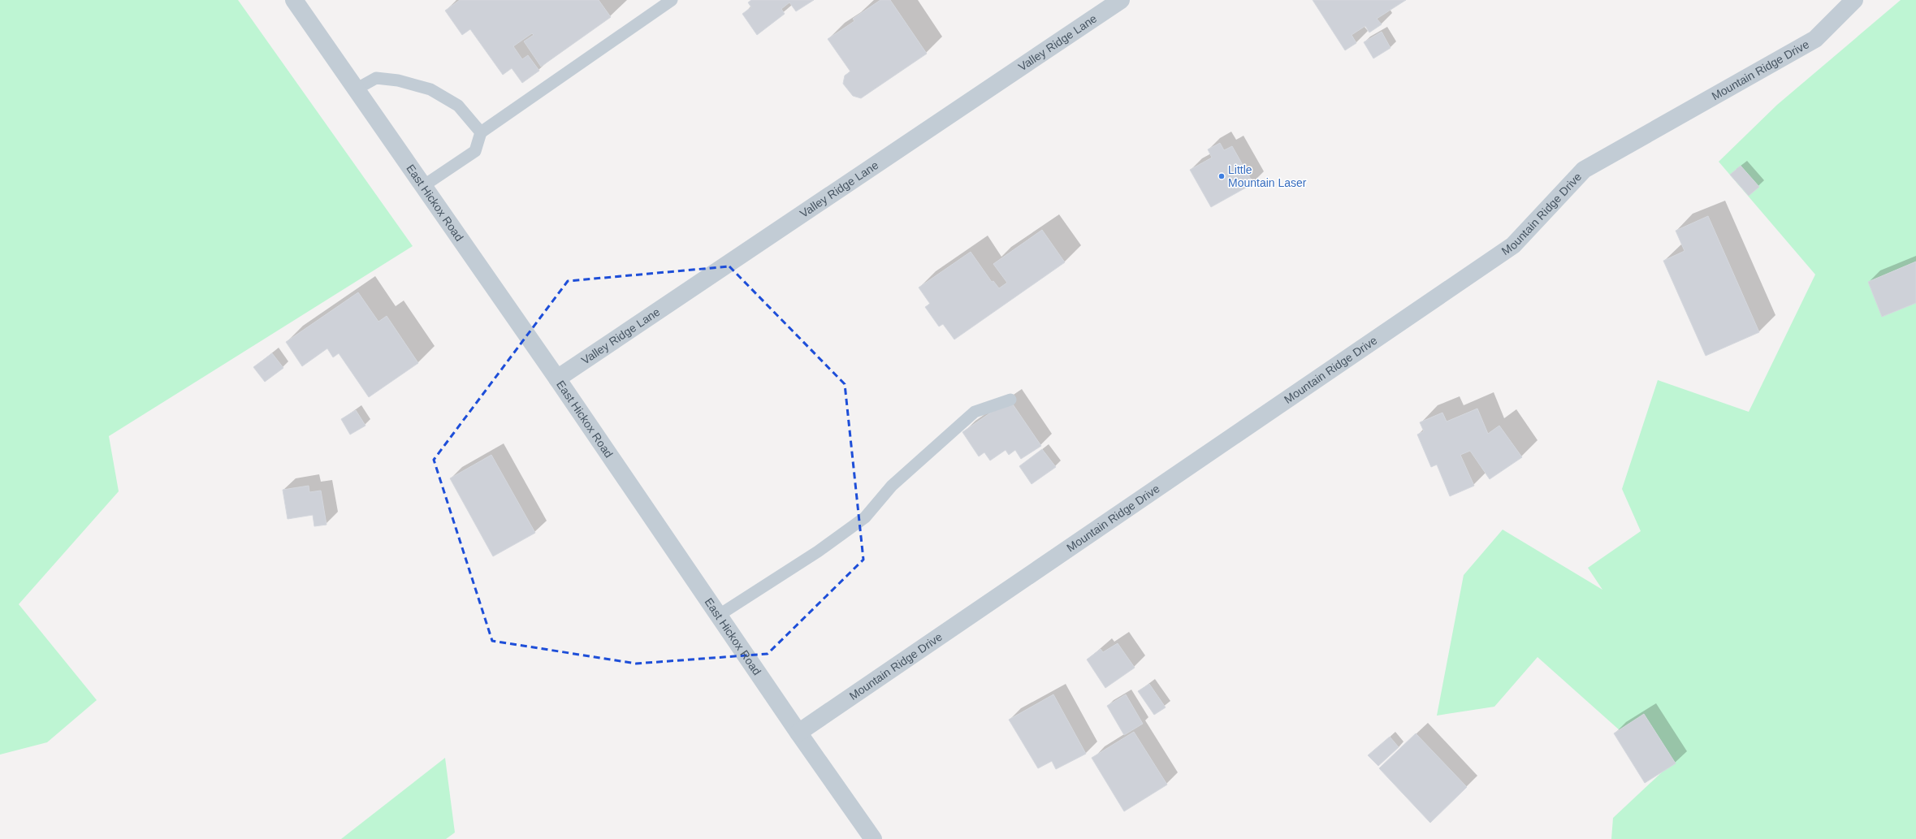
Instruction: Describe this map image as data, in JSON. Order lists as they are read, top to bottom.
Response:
{
  "streets": {
    "street": ["Valley Ridge Lane", "Mountain Ridge Drive", "East Hickox Road"]
  },
  "crossings": [
    ["Valley Ridge Lane", "East Hickox Road"],
    ["Mountain Ridge Drive", "East Hickox Road"]
  ],
  "places": ["Little Mountain Laser"]
}
